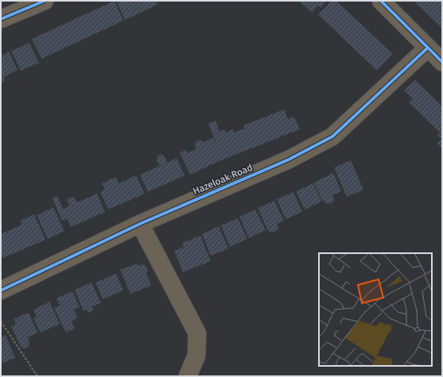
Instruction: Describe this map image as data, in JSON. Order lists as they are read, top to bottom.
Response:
{
  "streets": {
    "street": ["Hazeloak Road"]
  }
}
